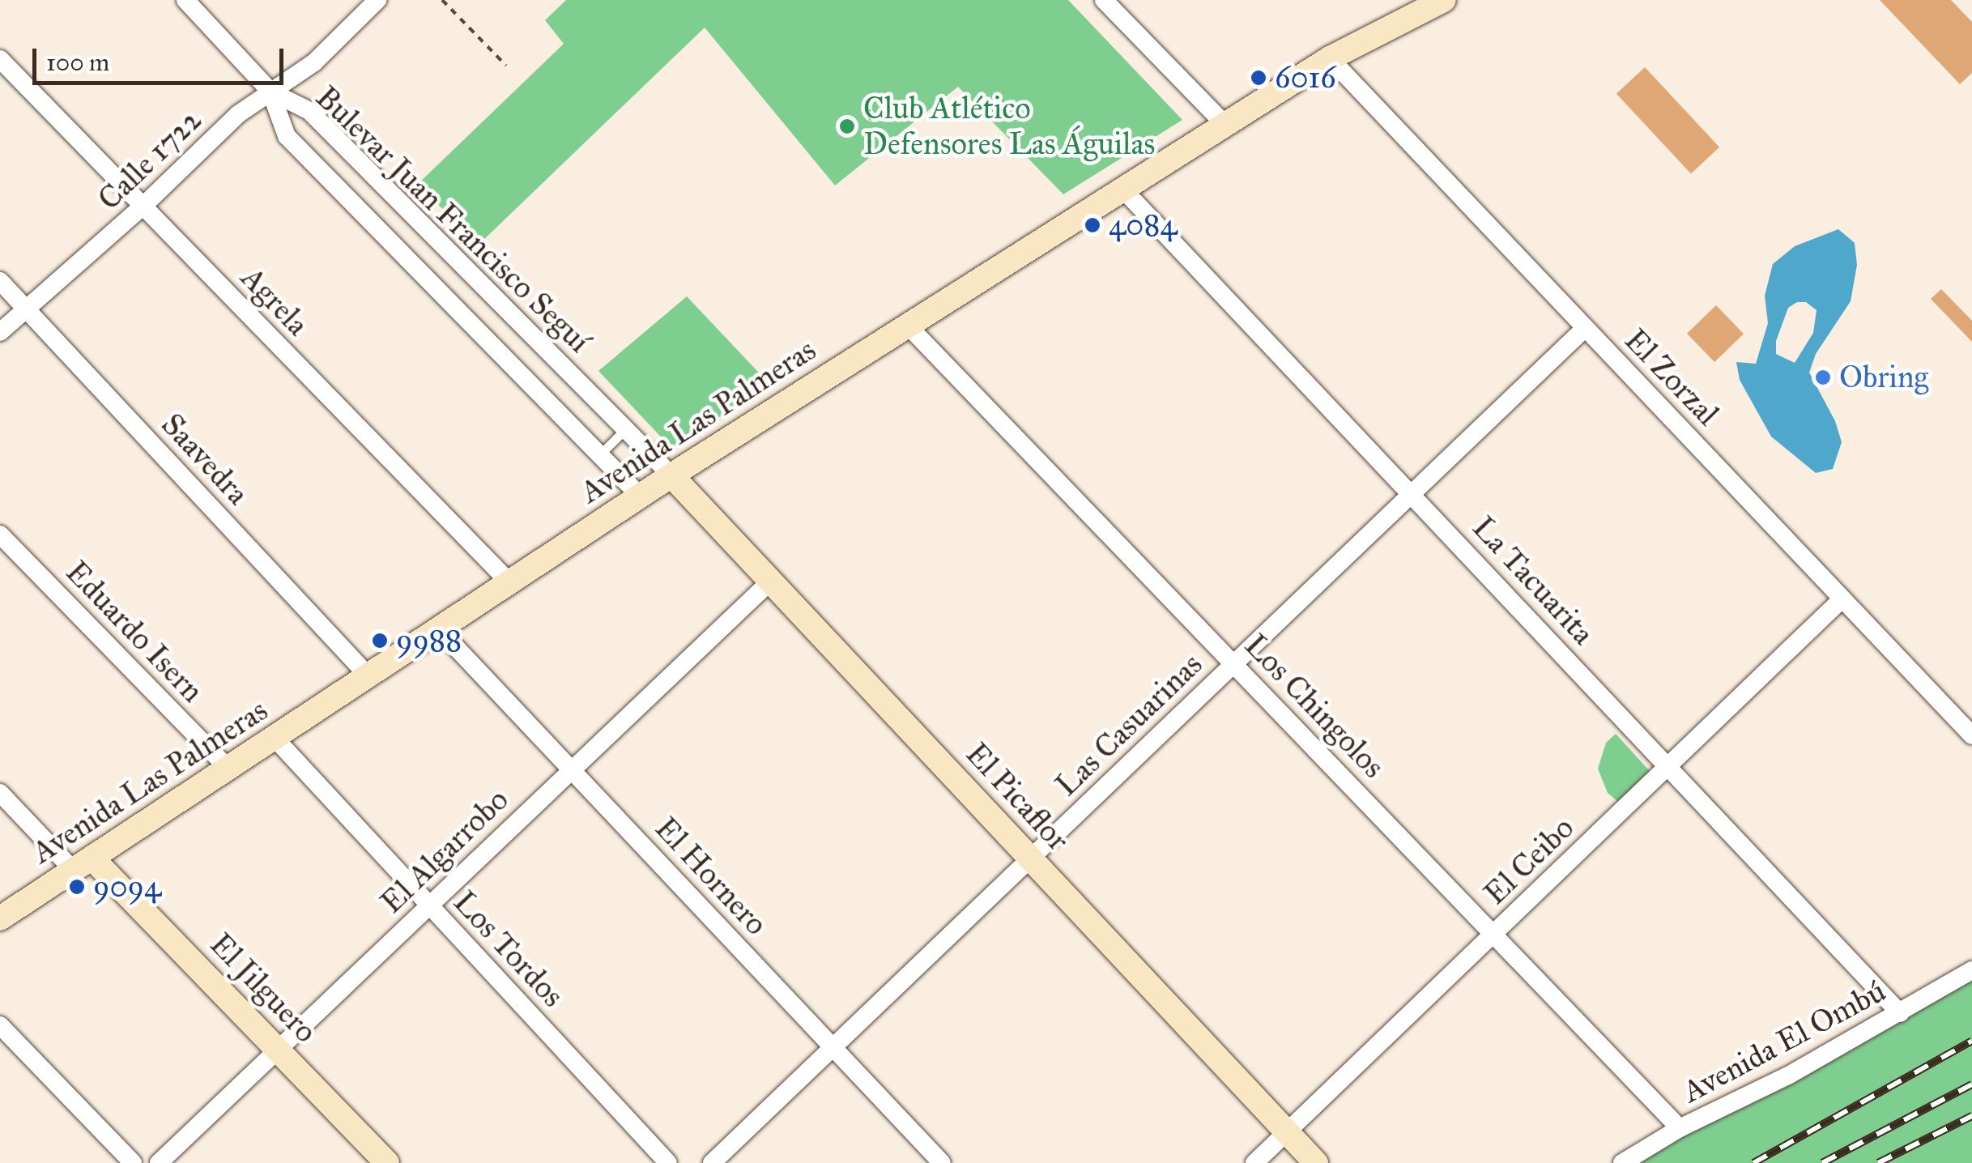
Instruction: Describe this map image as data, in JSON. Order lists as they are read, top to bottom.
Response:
{
  "streets": {
    "main road": ["Avenida Las Palmeras", "El Picaflor", "El Jilguero"],
    "street": [
      "Calle 1722",
      "Bulevar Juan Francisco Seguí",
      "Agrela",
      "El Zorzal",
      "Saavedra",
      "La Tacuarita",
      "Eduardo Isern",
      "Los Chingolos",
      "Las Casuarinas",
      "El Algarrobo",
      "El Ceibo",
      "El Hornero",
      "Los Tordos",
      "Avenida El Ombú"
    ]
  },
  "crossings": [
    ["Calle 1722", "Bulevar Juan Francisco Seguí"],
    ["Calle 1722", "Agrela"],
    ["Calle 1722", "Saavedra"],
    ["Bulevar Juan Francisco Seguí", "Avenida Las Palmeras"],
    ["Bulevar Juan Francisco Seguí", "El Picaflor"],
    ["Agrela", "Avenida Las Palmeras"],
    ["El Zorzal", "Avenida Las Palmeras"],
    ["El Zorzal", "Las Casuarinas"],
    ["El Zorzal", "El Ceibo"],
    ["Avenida Las Palmeras", "Saavedra"],
    ["Avenida Las Palmeras", "La Tacuarita"],
    ["Avenida Las Palmeras", "Eduardo Isern"],
    ["Avenida Las Palmeras", "Los Chingolos"],
    ["Avenida Las Palmeras", "El Picaflor"],
    ["Avenida Las Palmeras", "El Hornero"],
    ["Avenida Las Palmeras", "Los Tordos"],
    ["Avenida Las Palmeras", "El Jilguero"],
    ["La Tacuarita", "Las Casuarinas"],
    ["La Tacuarita", "El Ceibo"],
    ["La Tacuarita", "Avenida El Ombú"],
    ["Los Chingolos", "Las Casuarinas"],
    ["Los Chingolos", "El Ceibo"],
    ["Los Chingolos", "Avenida El Ombú"],
    ["Las Casuarinas", "El Picaflor"],
    ["Las Casuarinas", "El Hornero"],
    ["El Picaflor", "El Algarrobo"],
    ["El Picaflor", "El Ceibo"],
    ["El Algarrobo", "El Hornero"],
    ["El Algarrobo", "Los Tordos"],
    ["El Algarrobo", "El Jilguero"]
  ],
  "places": [
    "6016",
    "Club Atlético Defensores Las Águilas",
    "4084",
    "Obring",
    "9988",
    "9094"
  ],
  "scale_bar": "100 m"
}
